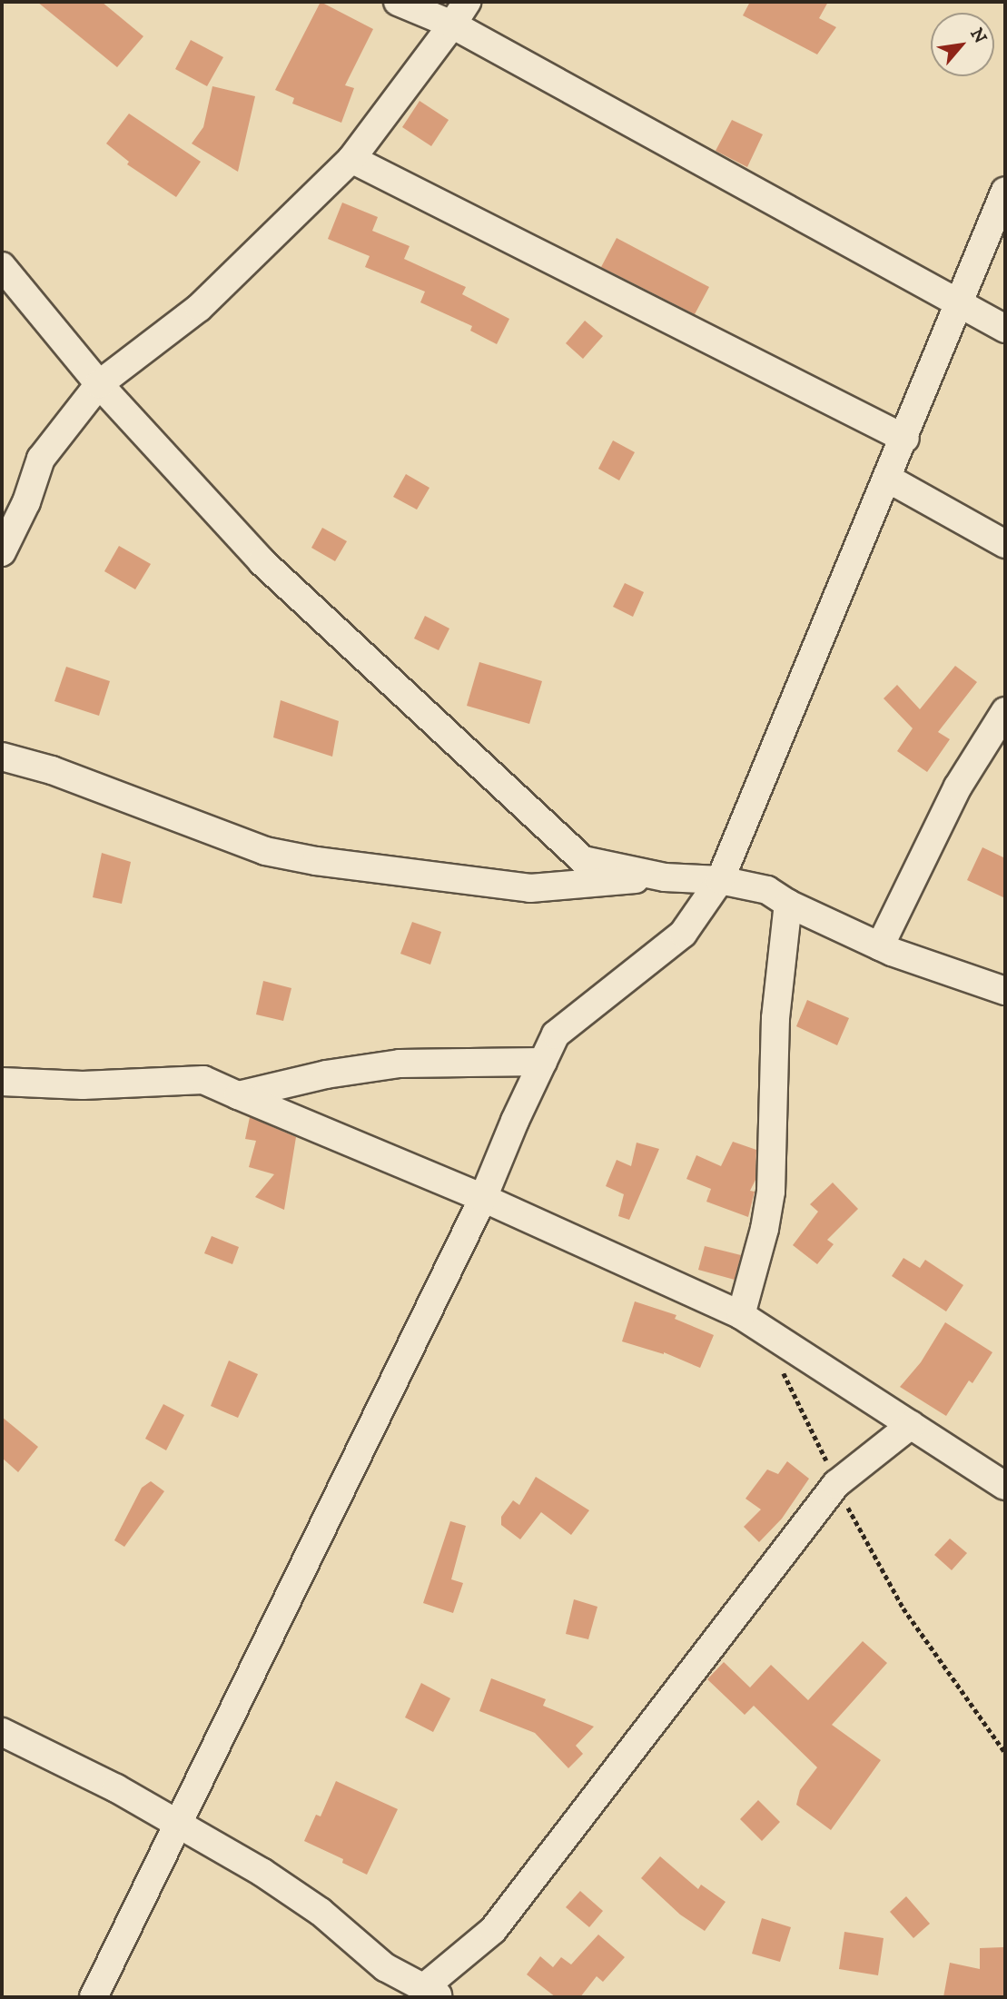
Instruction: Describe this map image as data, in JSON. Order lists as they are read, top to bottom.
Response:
{
  "north": "top right"
}
